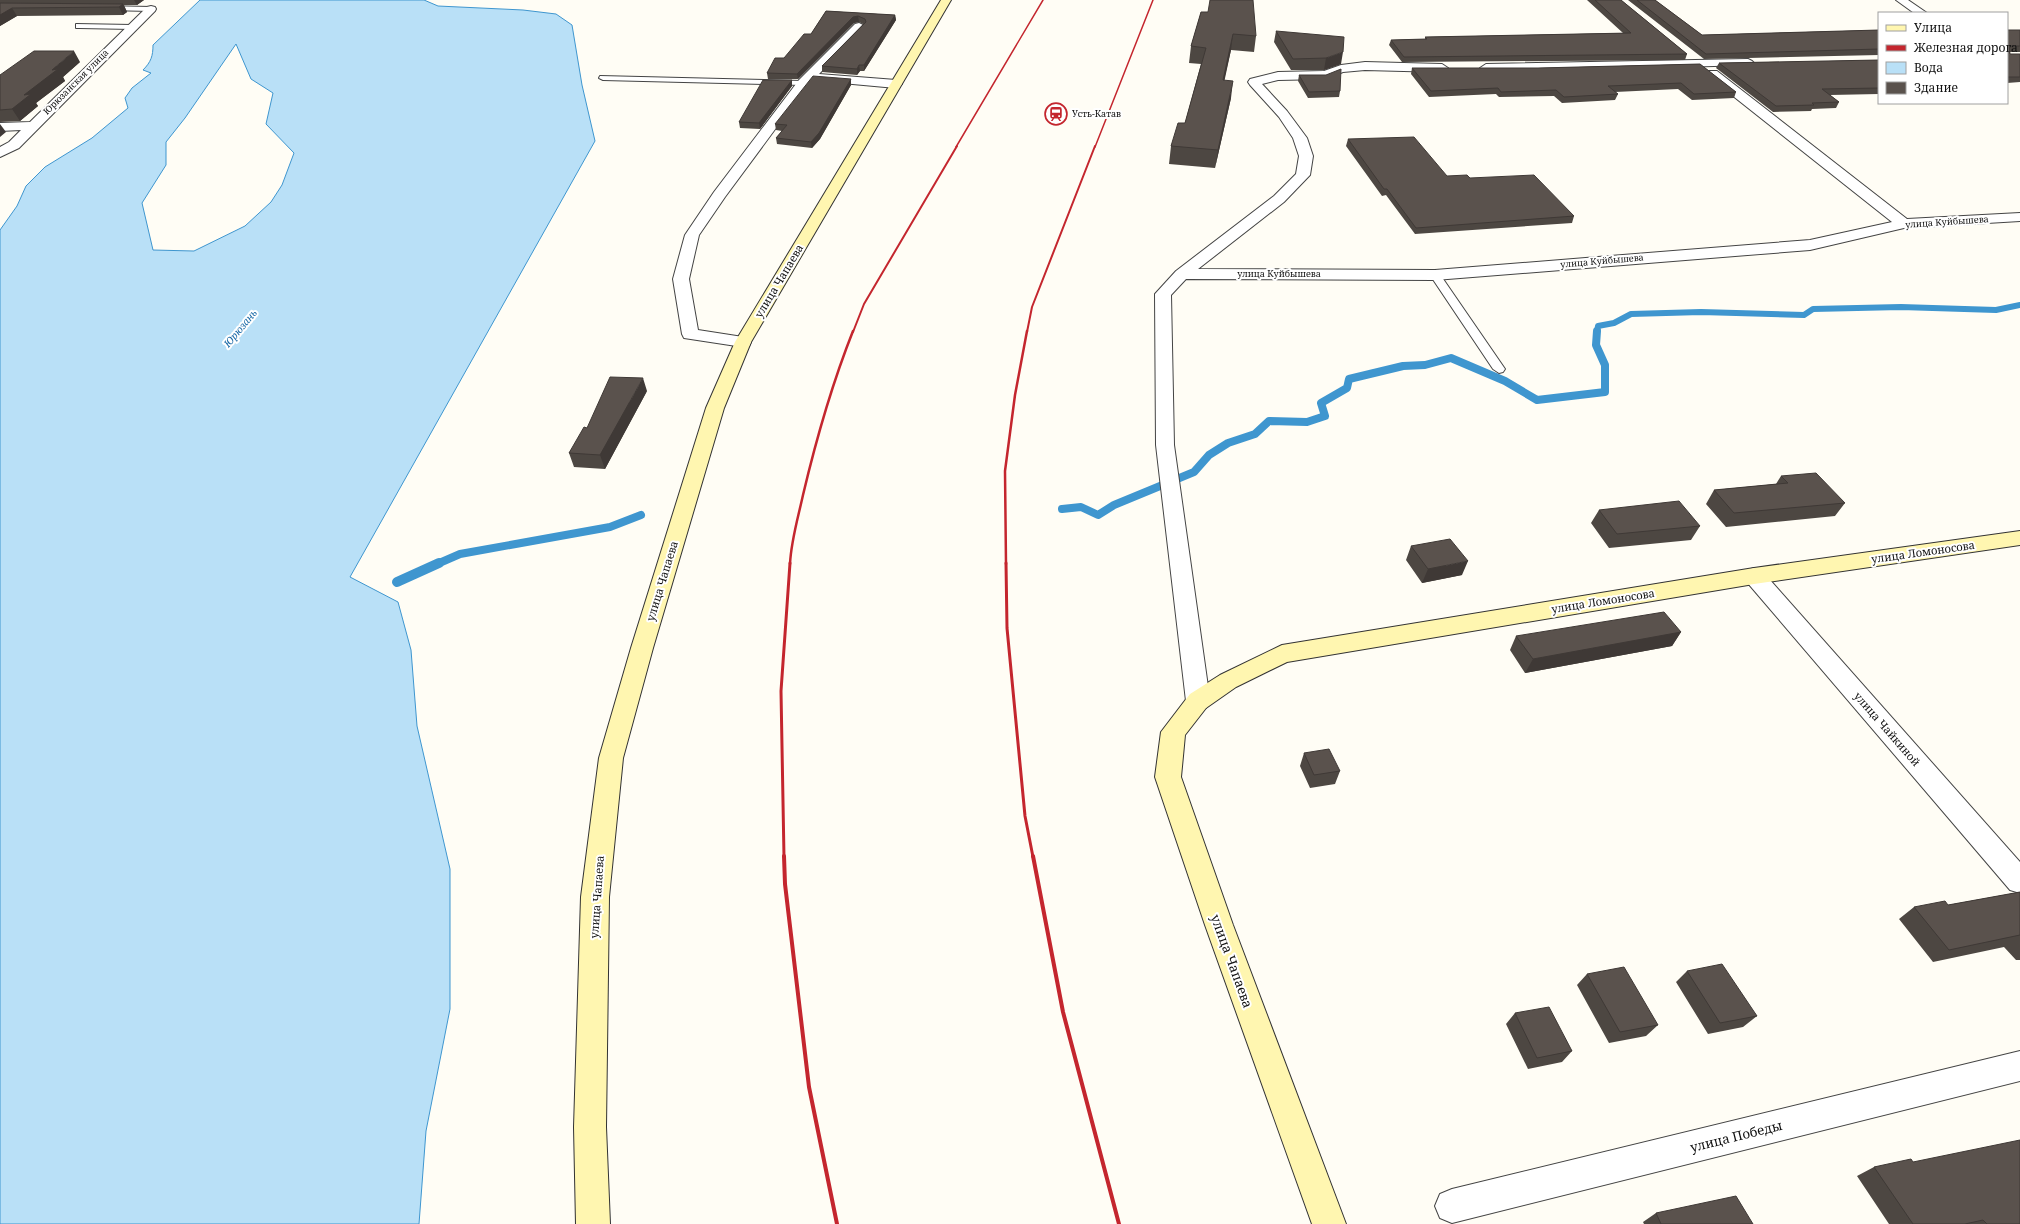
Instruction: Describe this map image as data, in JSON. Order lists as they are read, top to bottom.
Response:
{
  "streets": {
    "main road": ["улица Чапаева", "улица Ломоносова"],
    "street": [
      "Юрюзанская улица",
      "улица Куйбышева",
      "улица Чайкиной",
      "улица Победы"
    ]
  },
  "crossings": [
    ["улица Чапаева", "улица Ломоносова"],
    ["улица Ломоносова", "улица Чайкиной"]
  ],
  "water": ["Юрюзань"],
  "places": {
    "station": ["Усть-Катав"]
  },
  "legend": [
    "Улица",
    "Железная дорога",
    "Вода",
    "Здание"
  ]
}
